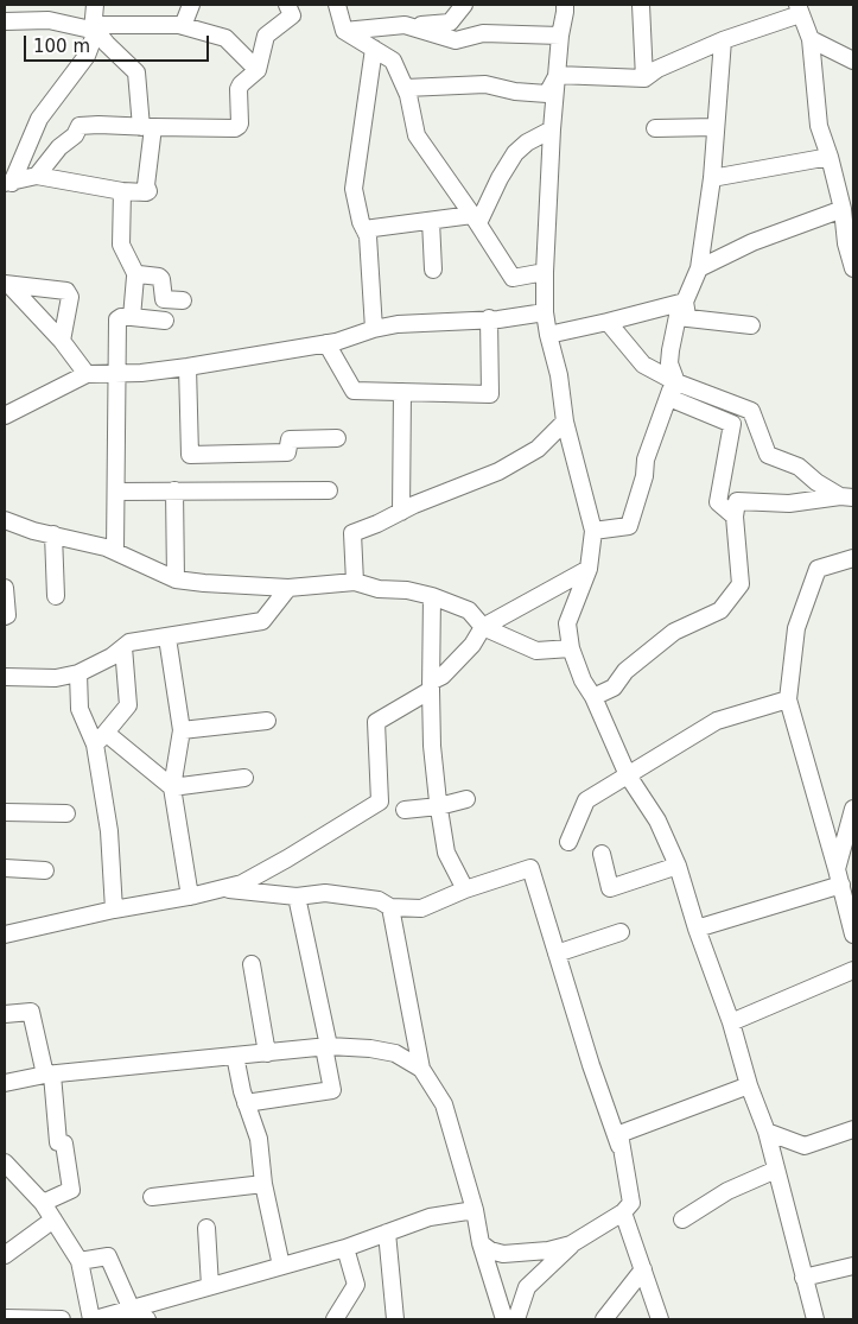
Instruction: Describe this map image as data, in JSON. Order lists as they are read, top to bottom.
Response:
{
  "scale_bar": "100 m"
}
